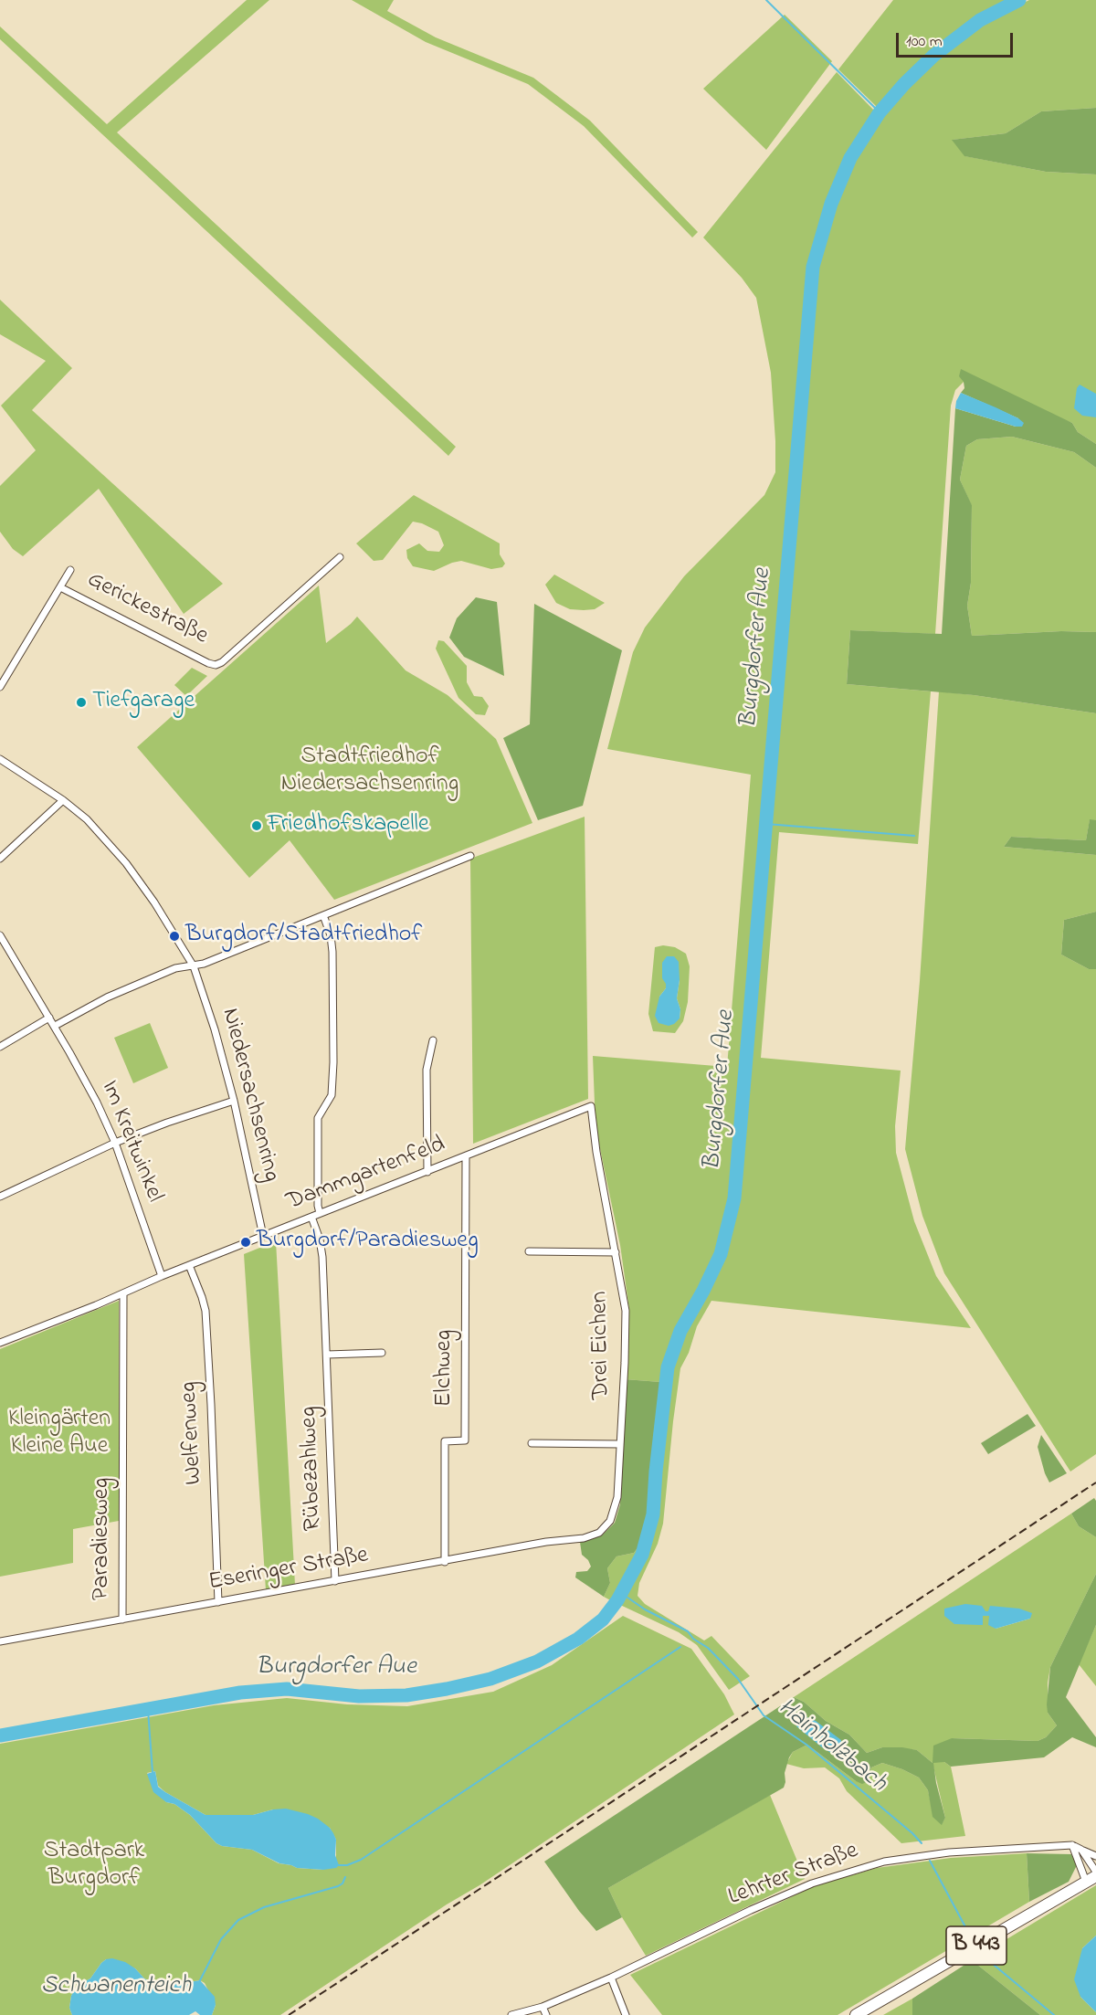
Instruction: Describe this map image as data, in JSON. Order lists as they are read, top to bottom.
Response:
{
  "streets": {
    "main road": ["B 443"],
    "street": [
      "Gerickestraße",
      "Niedersachsenring",
      "Im Kreitwinkel",
      "Dammgartenfeld",
      "Drei Eichen",
      "Elchweg",
      "Welfenweg",
      "Rübezahlweg",
      "Paradiesweg",
      "Eseringer Straße",
      "Lehrter Straße"
    ]
  },
  "crossings": [
    ["Niedersachsenring", "Dammgartenfeld"],
    ["Im Kreitwinkel", "Dammgartenfeld"],
    ["Dammgartenfeld", "Drei Eichen"],
    ["Dammgartenfeld", "Elchweg"],
    ["Dammgartenfeld", "Welfenweg"],
    ["Dammgartenfeld", "Rübezahlweg"],
    ["Dammgartenfeld", "Paradiesweg"],
    ["Drei Eichen", "Eseringer Straße"],
    ["Elchweg", "Eseringer Straße"],
    ["Welfenweg", "Eseringer Straße"],
    ["Rübezahlweg", "Eseringer Straße"],
    ["Paradiesweg", "Eseringer Straße"],
    ["Lehrter Straße", "B 443"]
  ],
  "water": ["Burgdorfer Aue", "Hainholzbach", "Schwanenteich"],
  "parks": ["Stadtfriedhof Niedersachsenring", "Kleingärten Kleine Aue", "Stadtpark Burgdorf"],
  "places": [
    "Tiefgarage",
    "Friedhofskapelle",
    "Burgdorf/Stadtfriedhof",
    "Burgdorf/Paradiesweg"
  ],
  "scale_bar": "100 m"
}
